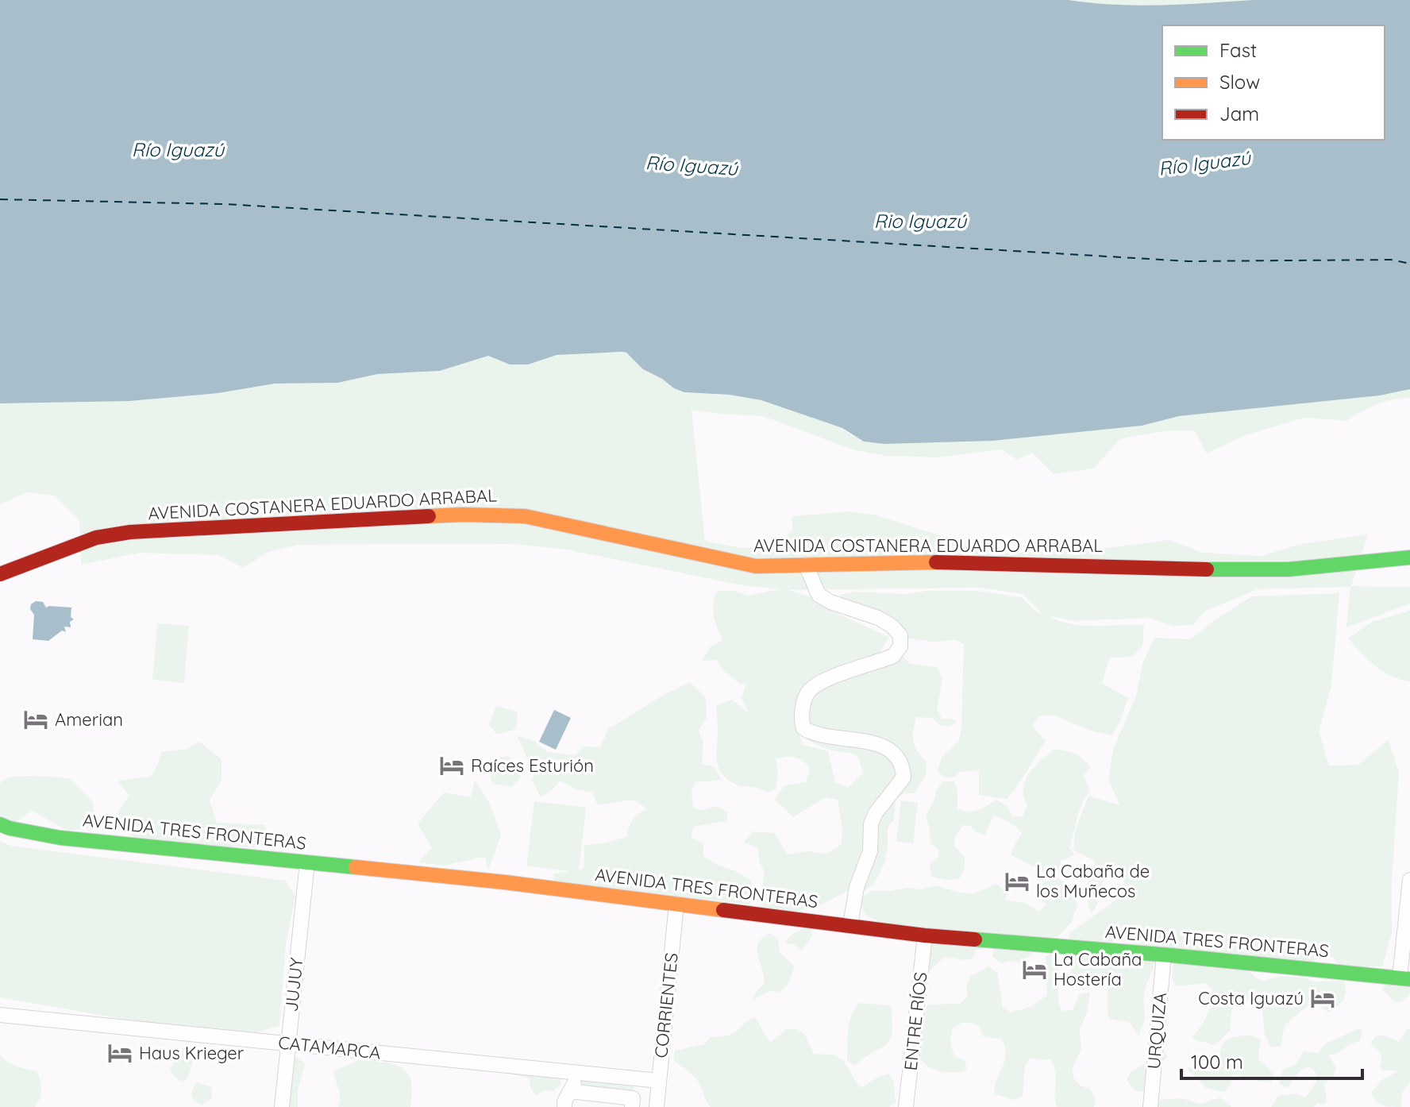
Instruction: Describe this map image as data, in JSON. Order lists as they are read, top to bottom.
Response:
{
  "streets": {
    "main road": ["AVENIDA COSTANERA EDUARDO ARRABAL", "AVENIDA TRES FRONTERAS"],
    "street": [
      "JUJUY",
      "CORRIENTES",
      "ENTRE RÍOS",
      "URQUIZA",
      "CATAMARCA"
    ]
  },
  "crossings": [
    ["AVENIDA TRES FRONTERAS", "JUJUY"],
    ["AVENIDA TRES FRONTERAS", "CORRIENTES"],
    ["AVENIDA TRES FRONTERAS", "ENTRE RÍOS"],
    ["AVENIDA TRES FRONTERAS", "URQUIZA"],
    ["JUJUY", "CATAMARCA"],
    ["CORRIENTES", "CATAMARCA"]
  ],
  "water": ["Río Iguazú", "Rio Iguazú"],
  "places": {
    "hotel": [
      "Amerian",
      "Raíces Esturión",
      "La Cabaña de los Muñecos",
      "La Cabaña Hostería",
      "Costa Iguazú",
      "Haus Krieger"
    ]
  },
  "legend": ["Fast", "Slow", "Jam"],
  "scale_bar": "100 m"
}
